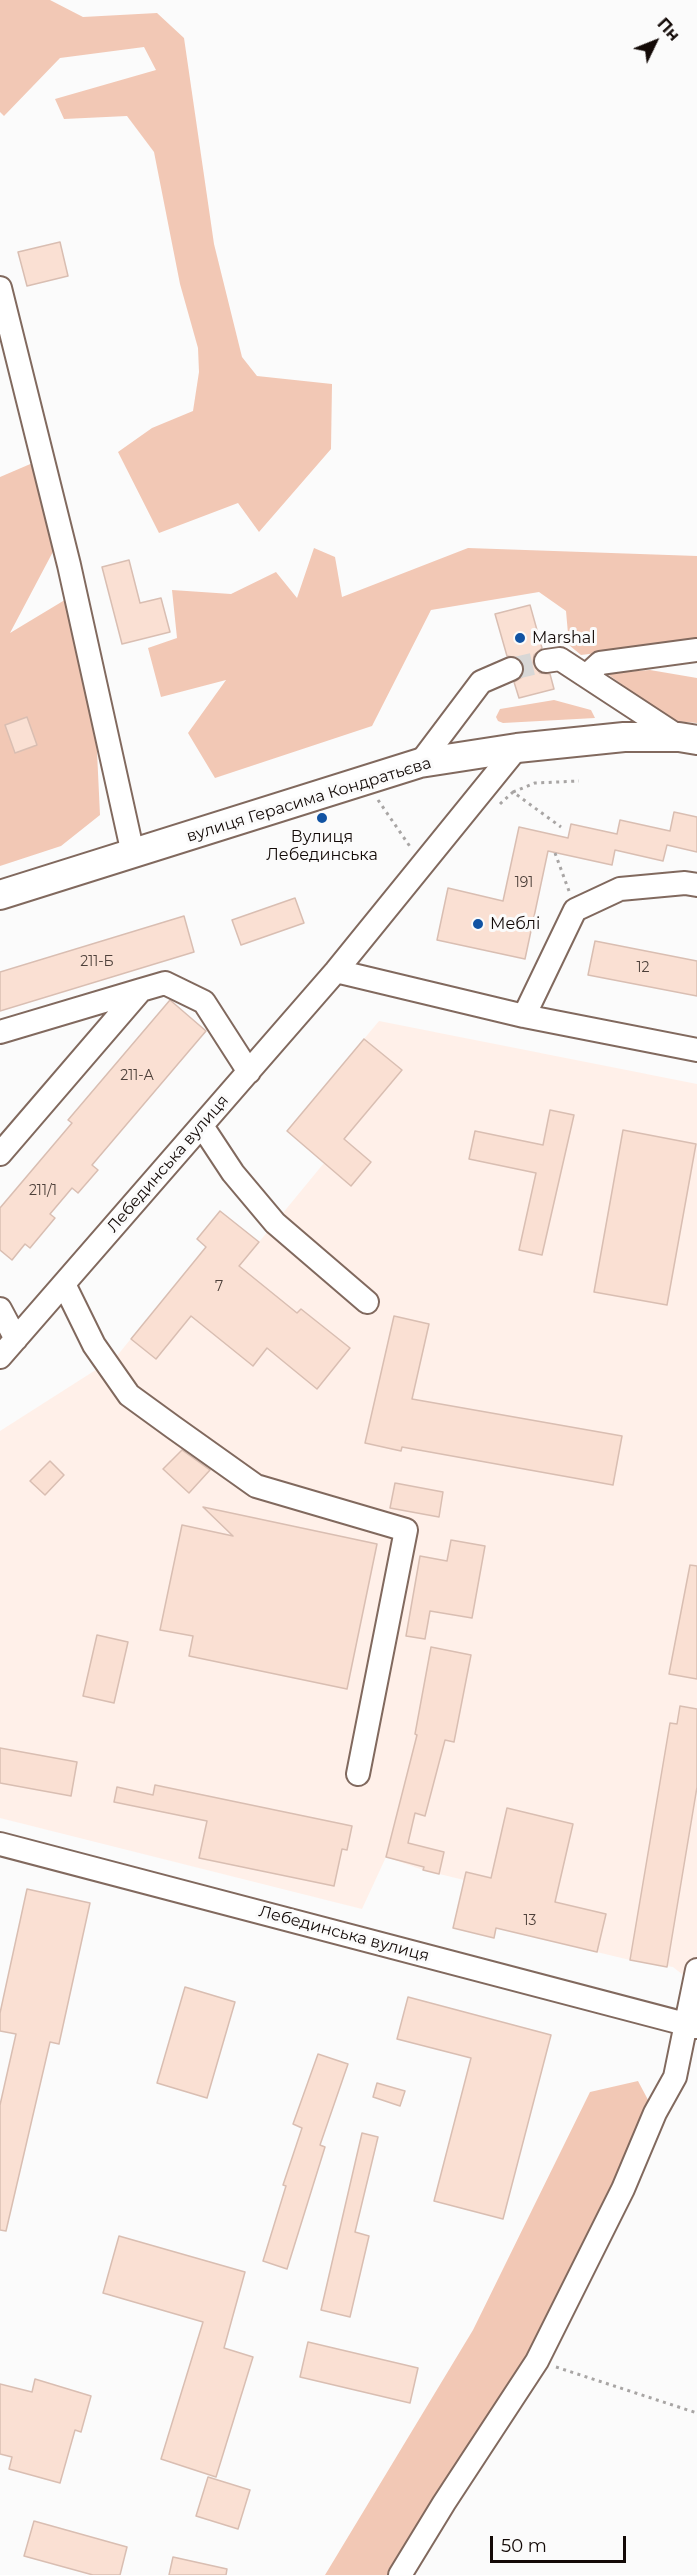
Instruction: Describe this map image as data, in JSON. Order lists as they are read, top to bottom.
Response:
{
  "streets": {
    "main road": ["вулиця Герасима Кондратьєва"],
    "street": ["Лебединська вулиця"]
  },
  "crossings": [
    ["вулиця Герасима Кондратьєва", "Лебединська вулиця"]
  ],
  "places": ["Marshal", "Вулиця Лебединська", "Меблі"],
  "house_numbers": [
    "191",
    "211-Б",
    "12",
    "211-А",
    "211/1",
    "7",
    "13"
  ],
  "scale_bar": "50 m",
  "north": "top right"
}
